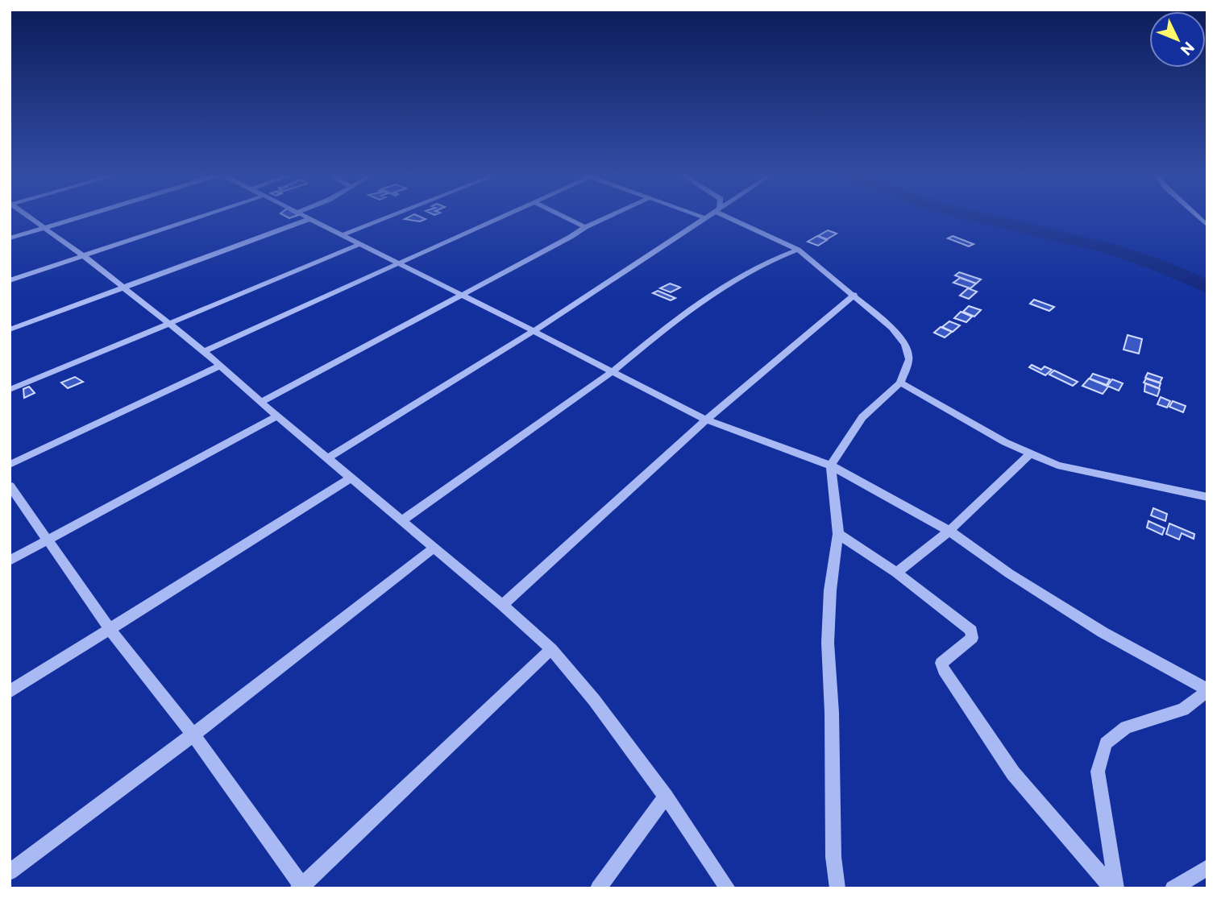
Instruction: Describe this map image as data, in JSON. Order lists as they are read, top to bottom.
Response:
{
  "north": "bottom right"
}
